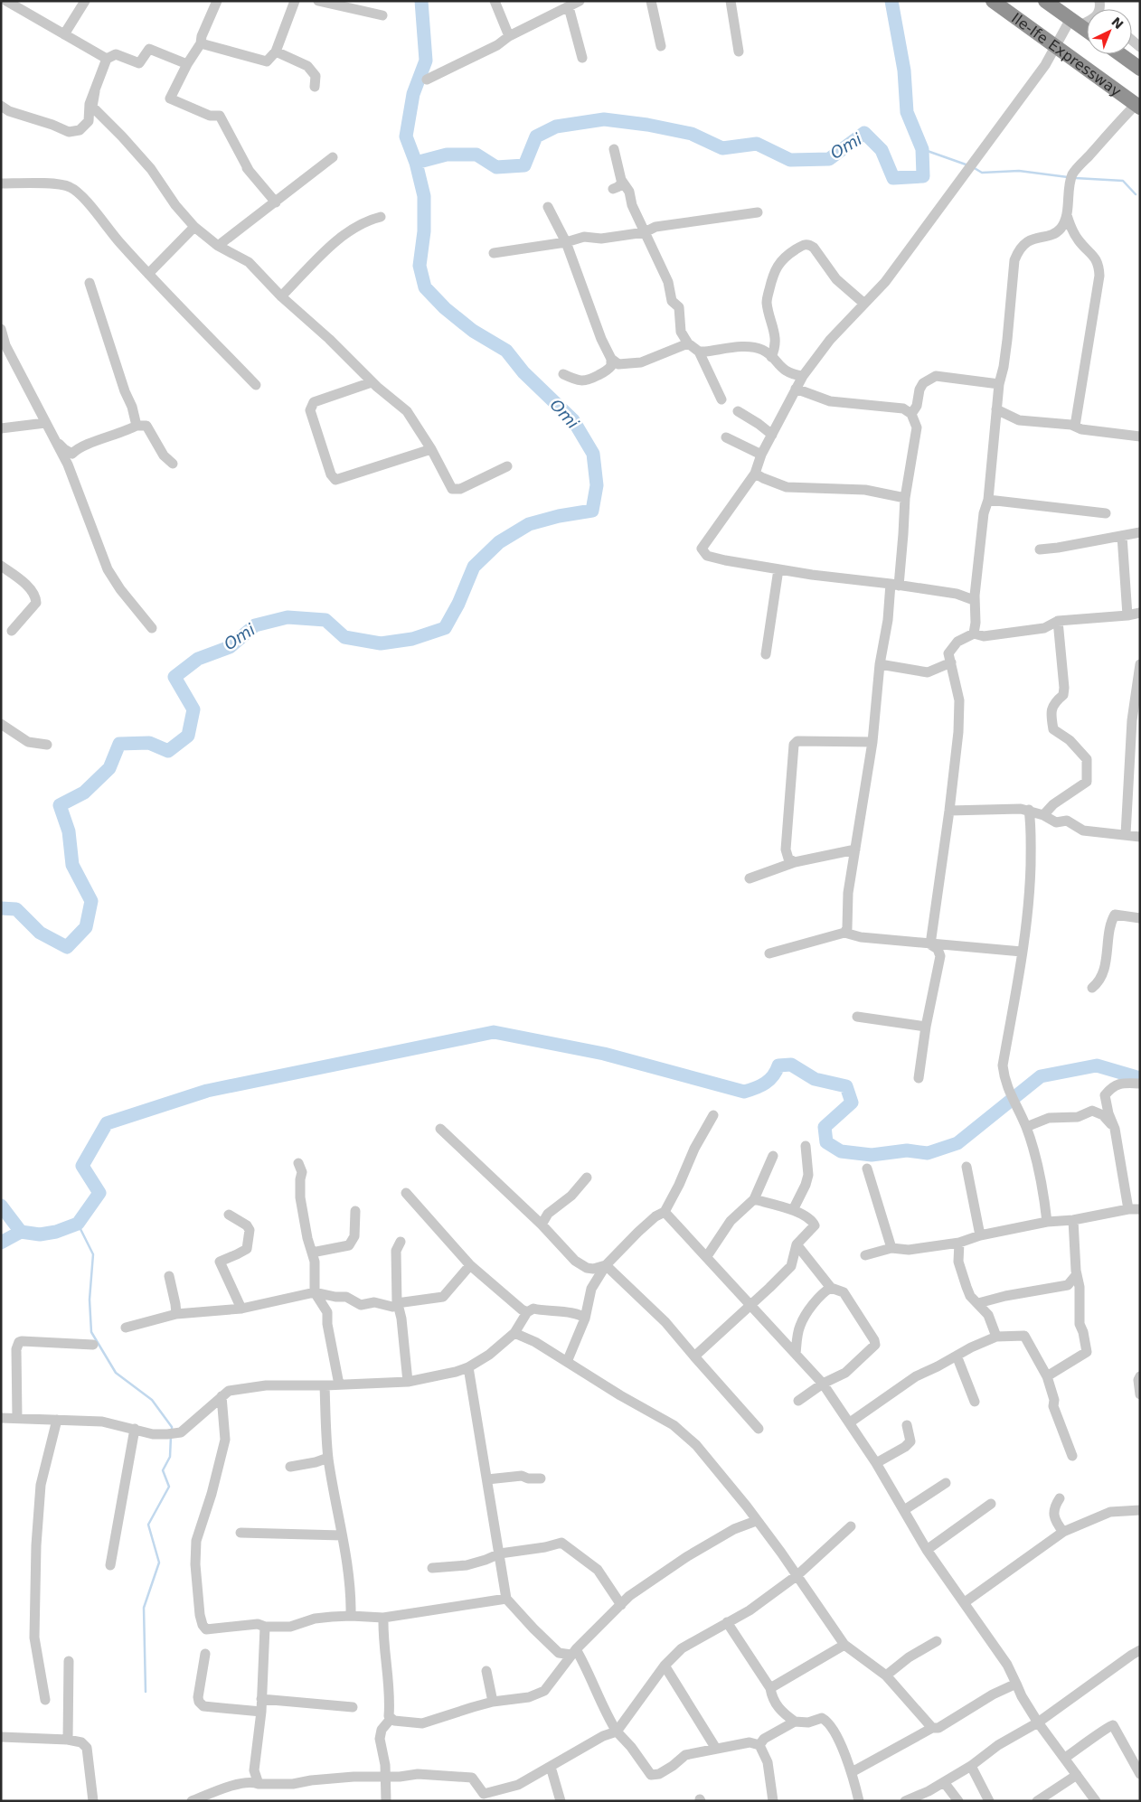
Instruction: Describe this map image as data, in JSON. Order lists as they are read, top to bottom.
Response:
{
  "streets": {
    "highway": ["Ile-Ife Expressway"]
  },
  "water": ["Omi"],
  "north": "top right"
}
